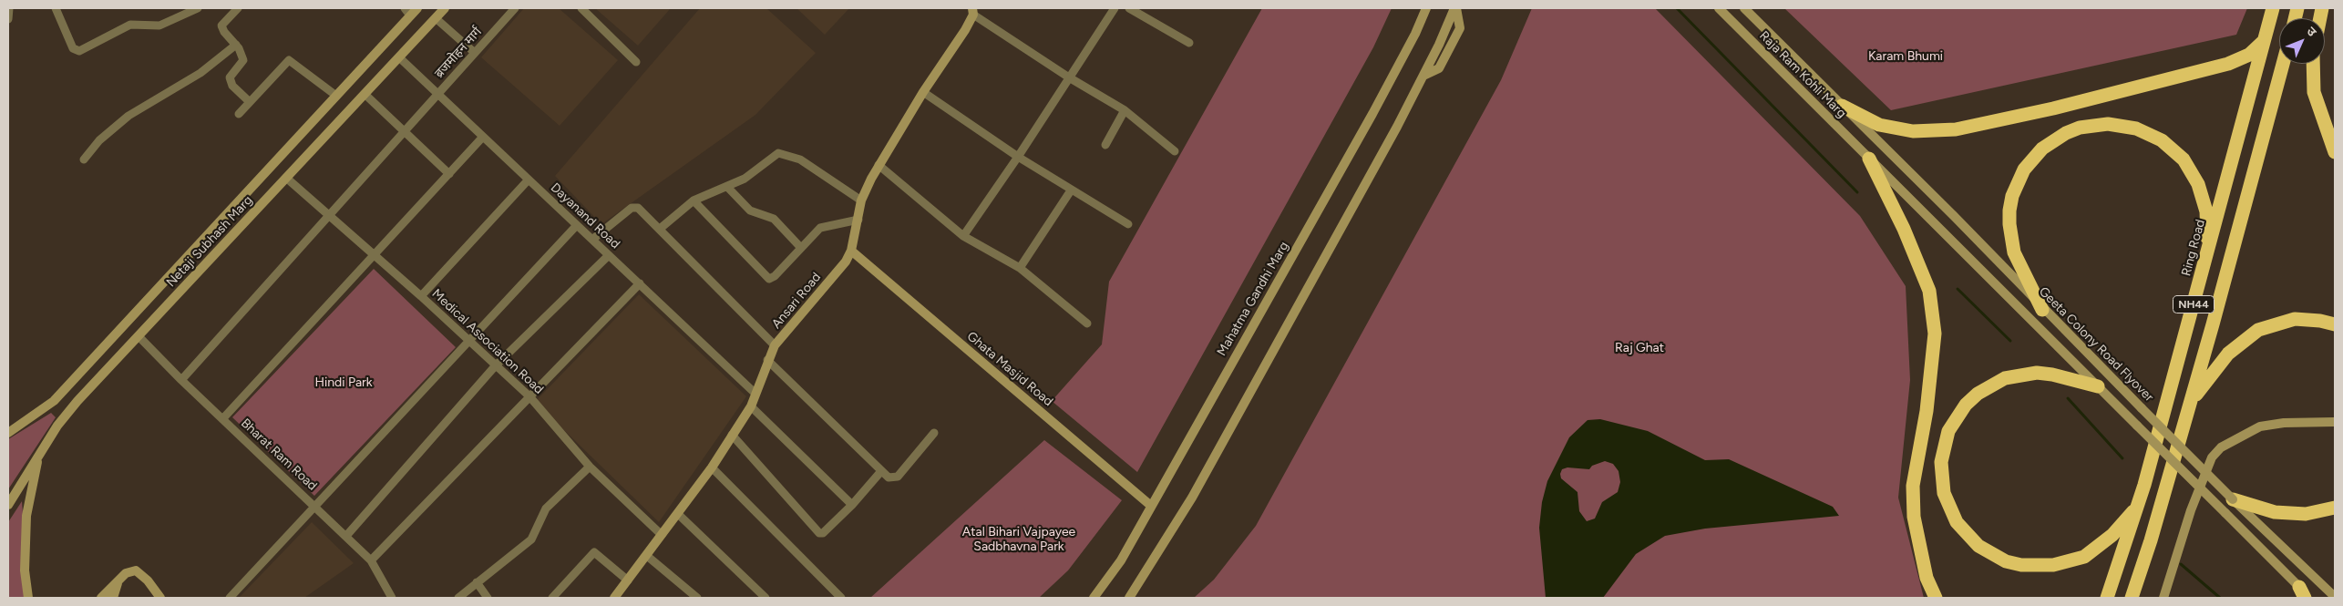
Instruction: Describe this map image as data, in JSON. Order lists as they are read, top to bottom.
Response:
{
  "streets": {
    "highway": ["Ring Road", "NH44"],
    "main road": [
      "Raja Ram Kohli Marg",
      "Netaji Subhash Marg",
      "Mahatma Gandhi Marg",
      "Ansari Road",
      "Geeta Colony Road Flyover",
      "Ghata Masjid Road"
    ],
    "street": [
      "ब्रजमोहन मार्ग",
      "Dayanand Road",
      "Medical Association Road",
      "Bharat Ram Road"
    ]
  },
  "crossings": [
    ["ब्रजमोहन मार्ग", "Dayanand Road"],
    ["ब्रजमोहन मार्ग", "Medical Association Road"],
    ["ब्रजमोहन मार्ग", "Bharat Ram Road"],
    ["Raja Ram Kohli Marg", "Geeta Colony Road Flyover"],
    ["Dayanand Road", "Netaji Subhash Marg"],
    ["Dayanand Road", "Ansari Road"],
    ["Netaji Subhash Marg", "Medical Association Road"],
    ["Netaji Subhash Marg", "Bharat Ram Road"],
    ["Mahatma Gandhi Marg", "Ghata Masjid Road"],
    ["Ansari Road", "Medical Association Road"],
    ["Ansari Road", "Ghata Masjid Road"]
  ],
  "parks": [
    "Karam Bhumi",
    "Raj Ghat",
    "Hindi Park",
    "Atal Bihari Vajpayee Sadbhavna Park"
  ],
  "north": "top right"
}
